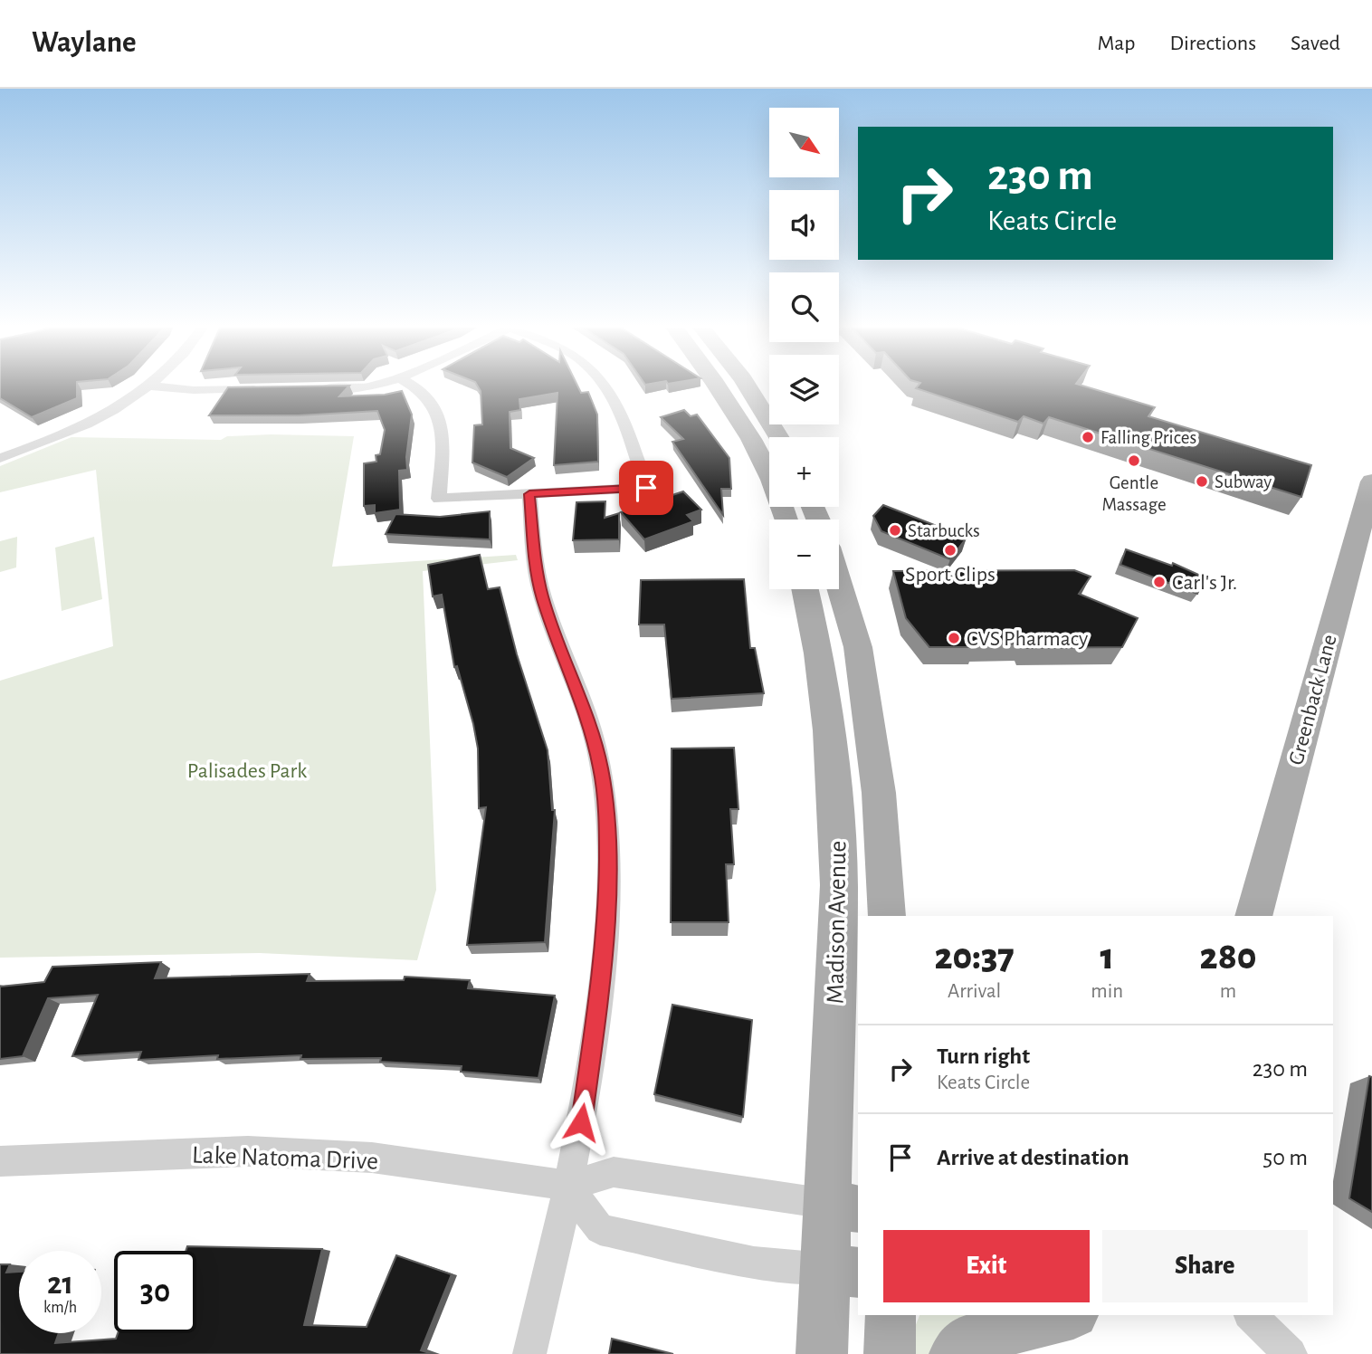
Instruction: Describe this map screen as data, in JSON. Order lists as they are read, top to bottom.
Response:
{
  "streets": {
    "main road": ["Greenback Lane", "Madison Avenue"],
    "street": ["Lake Natoma Drive"]
  },
  "crossings": [
    ["Madison Avenue", "Lake Natoma Drive"]
  ],
  "parks": ["Palisades Park"],
  "places": [
    "Falling Prices",
    "Gentle Massage",
    "Subway",
    "Starbucks",
    "Sport Clips",
    "Carl's Jr.",
    "CVS Pharmacy"
  ],
  "north": "bottom right",
  "page": {
    "header": "Waylane",
    "nav": ["Map", "Directions", "Saved"],
    "map_buttons": ["+", "−"],
    "turn": ["230 m", "Keats Circle"],
    "eta": [
      "20:37",
      "Arrival",
      "1",
      "min",
      "280",
      "m"
    ],
    "list": [
      {
        "name": "Turn right",
        "note": "Keats Circle",
        "value": "230 m"
      },
      {
        "name": "Arrive at destination",
        "value": "50 m"
      }
    ],
    "buttons": ["Exit", "Share"],
    "speed": "21 km/h",
    "limit": "30"
  }
}
